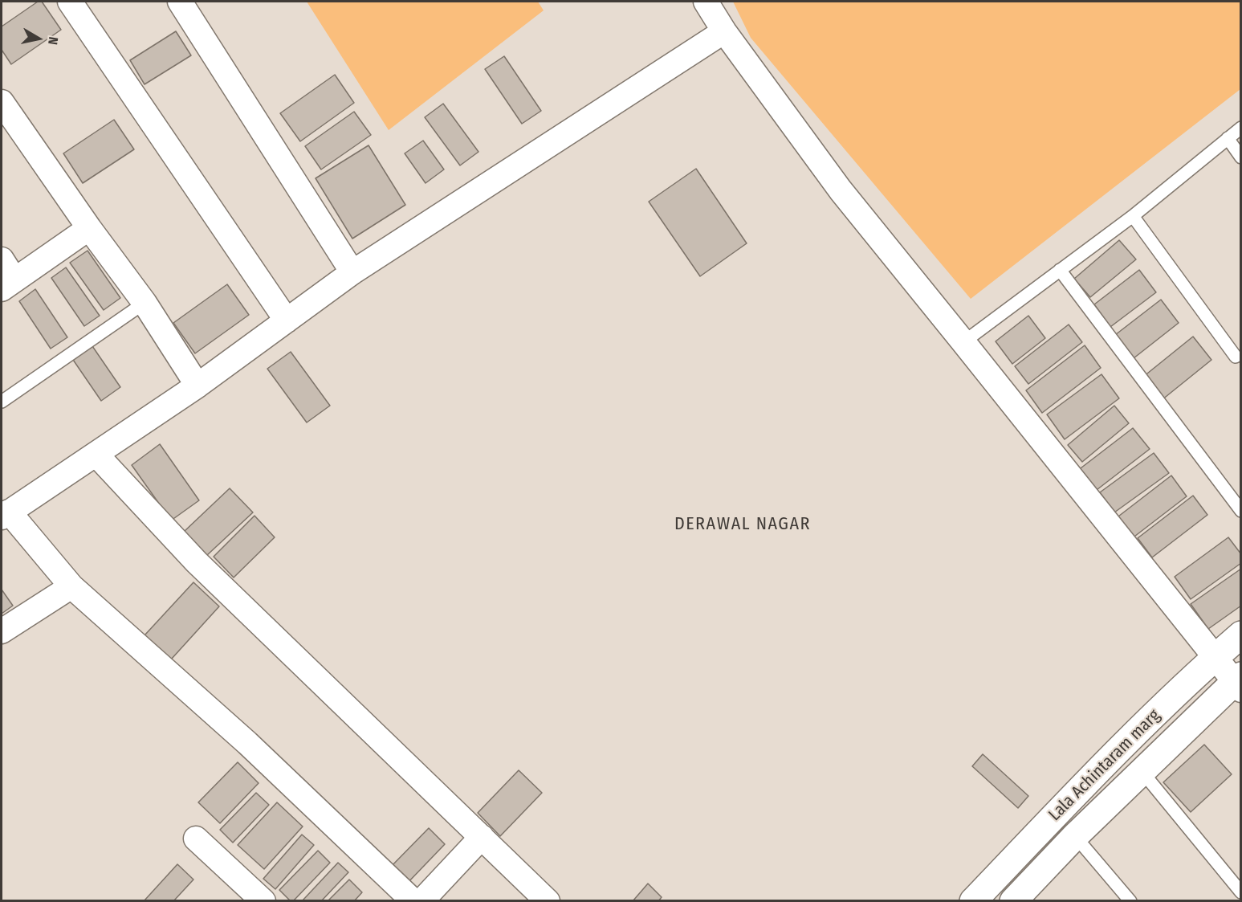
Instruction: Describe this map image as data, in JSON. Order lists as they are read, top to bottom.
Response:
{
  "streets": {
    "street": ["Lala Achintaram marg"]
  },
  "districts": ["DERAWAL NAGAR"],
  "north": "right"
}
